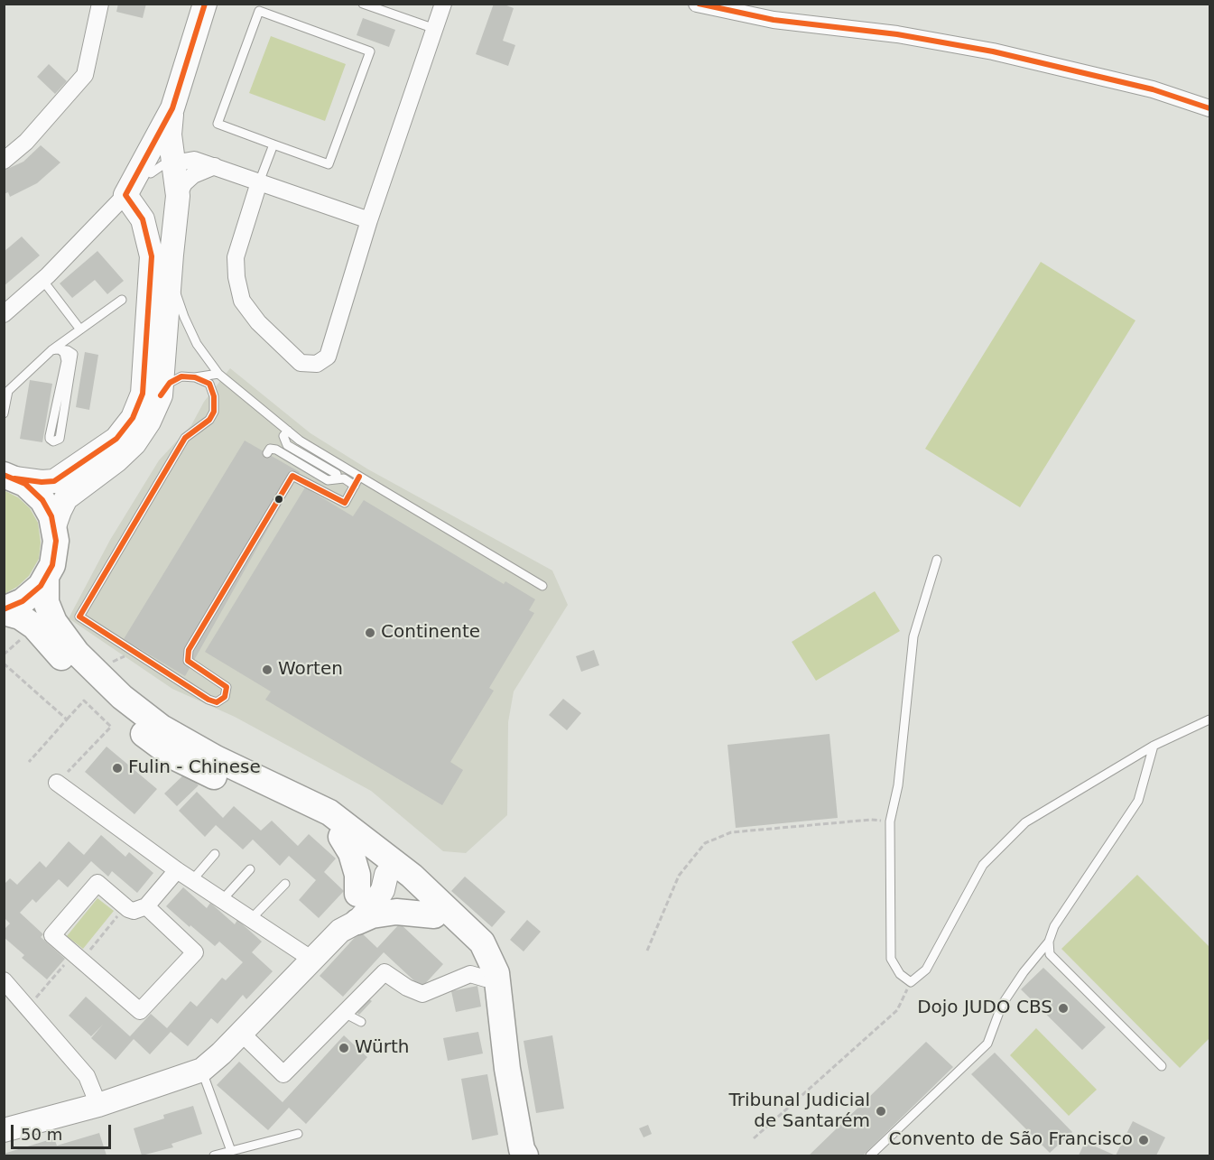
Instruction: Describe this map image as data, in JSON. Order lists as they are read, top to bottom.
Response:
{
  "places": [
    "Continente",
    "Worten",
    "Fulin - Chinese",
    "Dojo JUDO CBS",
    "Würth",
    "Tribunal Judicial de Santarém",
    "Convento de São Francisco"
  ],
  "scale_bar": "50 m"
}
